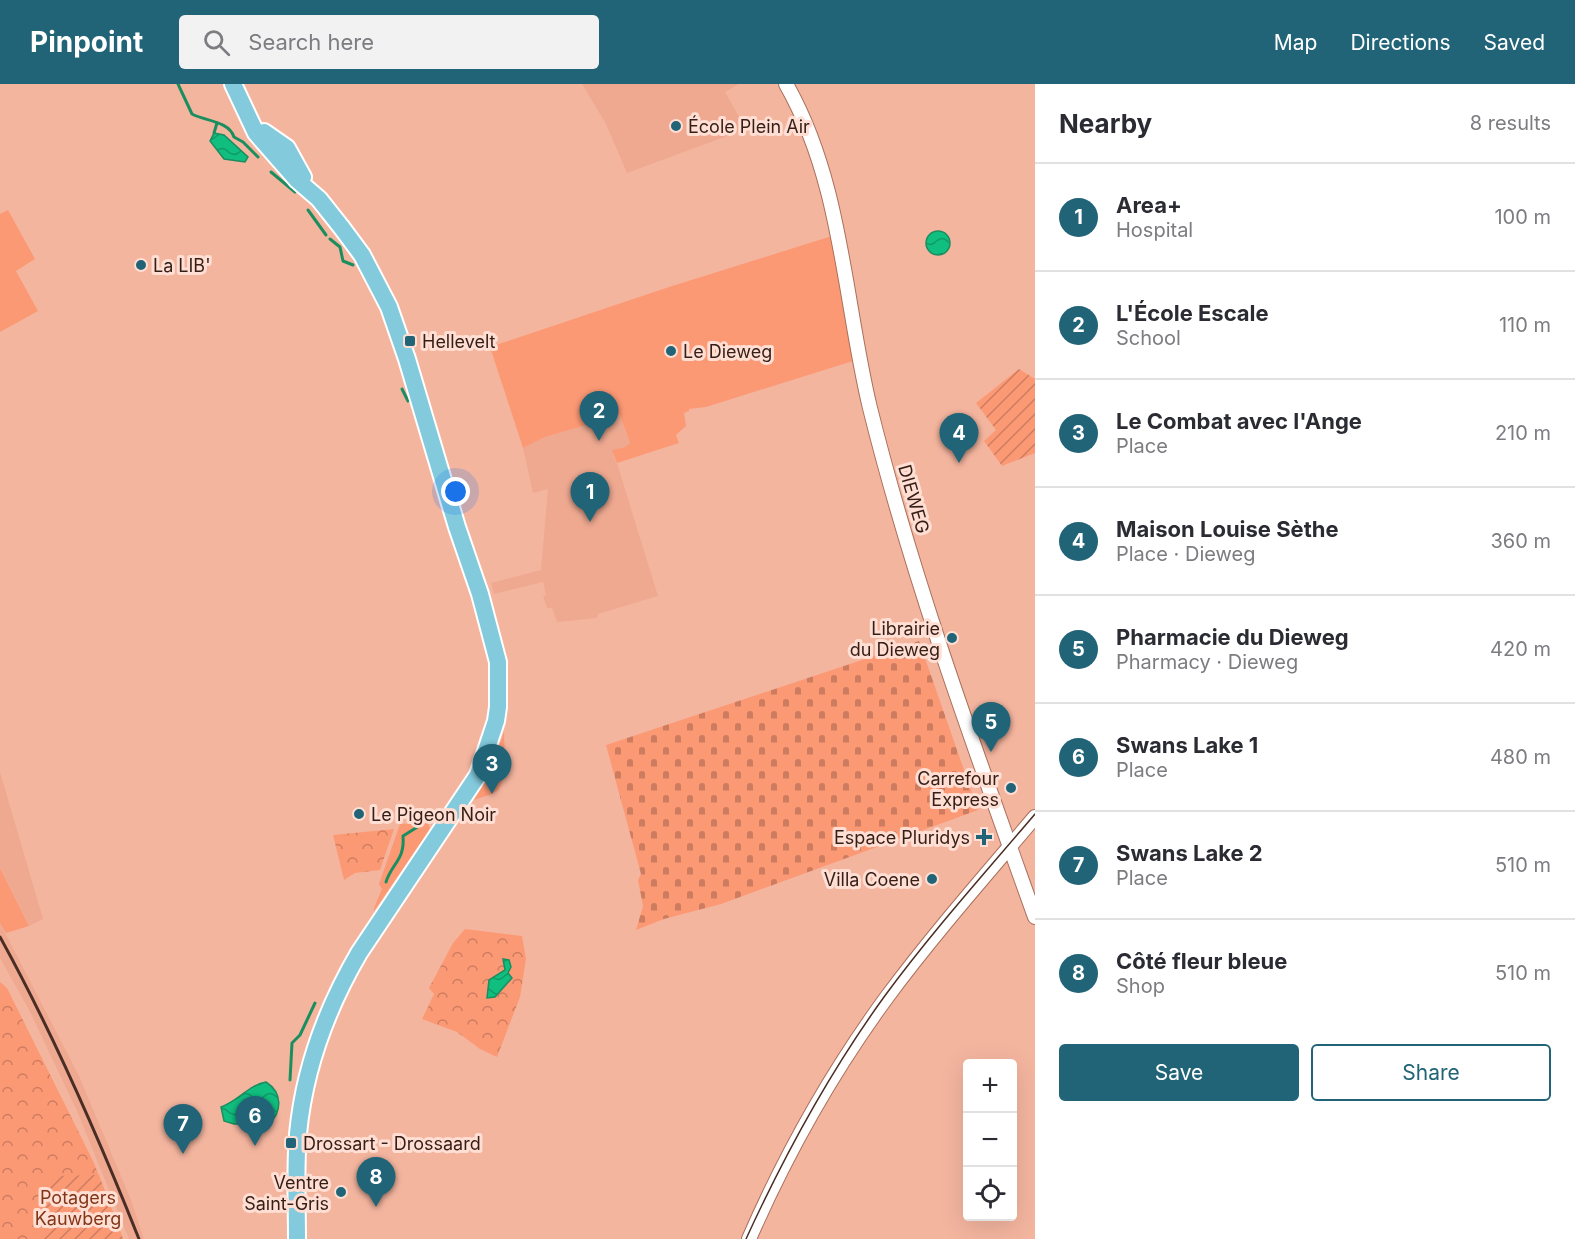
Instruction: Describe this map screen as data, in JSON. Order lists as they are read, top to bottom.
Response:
{
  "streets": {
    "street": ["DIEWEG"]
  },
  "parks": ["Potagers Kauwberg"],
  "places": {
    "other": [
      "École Plein Air",
      "La LIB'",
      "Le Dieweg",
      "Librairie du Dieweg",
      "Carrefour Express",
      "Le Pigeon Noir",
      "Villa Coene",
      "Ventre Saint-Gris"
    ],
    "transit": ["Hellevelt", "Drossart - Drossaard"],
    "health": ["Espace Pluridys"]
  },
  "page": {
    "header": "Pinpoint",
    "search": "Search here",
    "nav": ["Map", "Directions", "Saved"],
    "heading": ["Nearby", "8 results"],
    "list": [
      {
        "mark": "1",
        "name": "Area+",
        "note": "Hospital",
        "value": "100 m"
      },
      {
        "mark": "2",
        "name": "L'École Escale",
        "note": "School",
        "value": "110 m"
      },
      {
        "mark": "3",
        "name": "Le Combat avec l'Ange",
        "note": "Place",
        "value": "210 m"
      },
      {
        "mark": "4",
        "name": "Maison Louise Sèthe",
        "note": "Place · Dieweg",
        "value": "360 m"
      },
      {
        "mark": "5",
        "name": "Pharmacie du Dieweg",
        "note": "Pharmacy · Dieweg",
        "value": "420 m"
      },
      {
        "mark": "6",
        "name": "Swans Lake 1",
        "note": "Place",
        "value": "480 m"
      },
      {
        "mark": "7",
        "name": "Swans Lake 2",
        "note": "Place",
        "value": "510 m"
      },
      {
        "mark": "8",
        "name": "Côté fleur bleue",
        "note": "Shop",
        "value": "510 m"
      }
    ],
    "pins": [
      "2",
      "4",
      "1",
      "5",
      "3",
      "6",
      "7",
      "8"
    ],
    "buttons": ["Save", "Share"],
    "map_buttons": ["+", "−"]
  }
}
